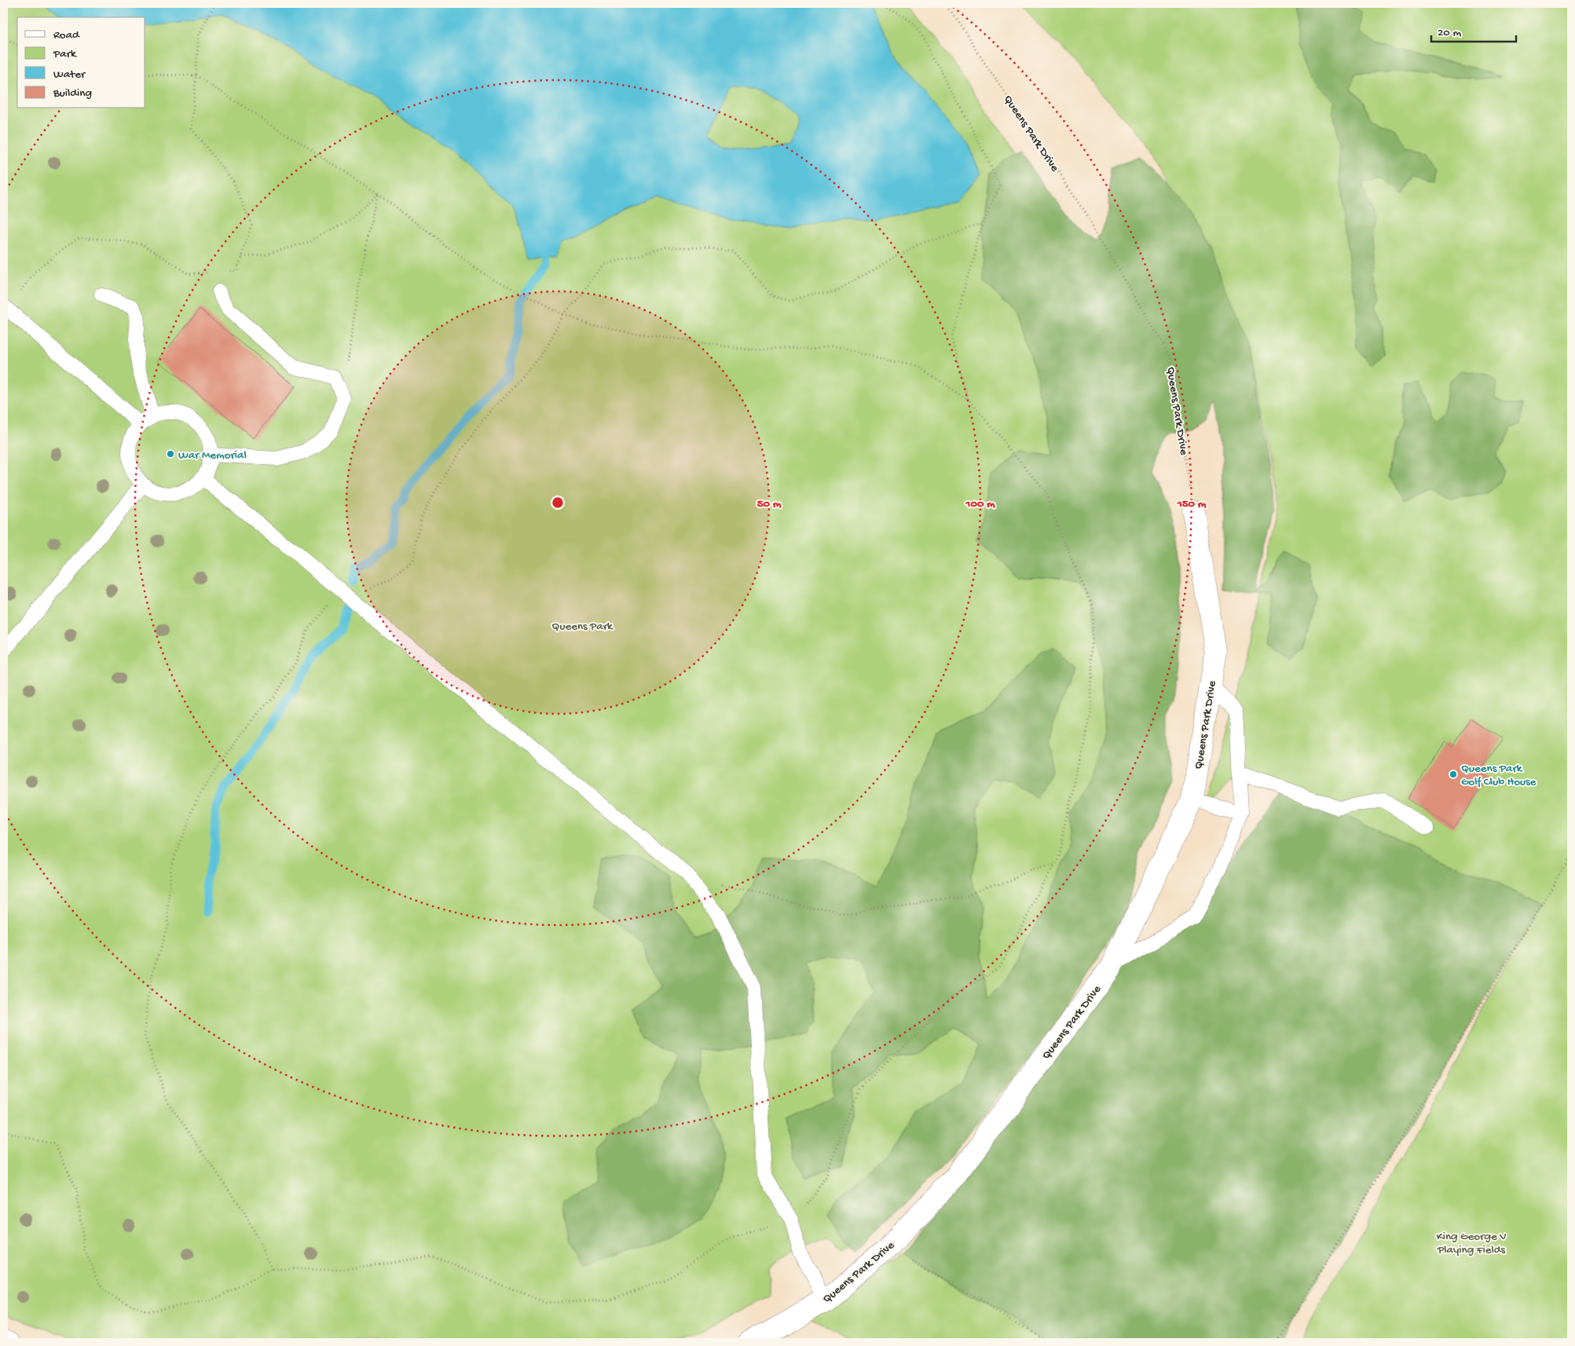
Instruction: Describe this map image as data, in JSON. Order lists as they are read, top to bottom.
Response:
{
  "streets": {
    "street": ["Queens Park Drive"]
  },
  "parks": ["Queens Park", "King George V Playing Fields"],
  "places": ["War Memorial", "Queens Park Golf Club House"],
  "legend": [
    "Road",
    "Park",
    "Water",
    "Building"
  ],
  "scale_bar": "20 m",
  "rings": ["50 m", "100 m", "150 m"]
}
